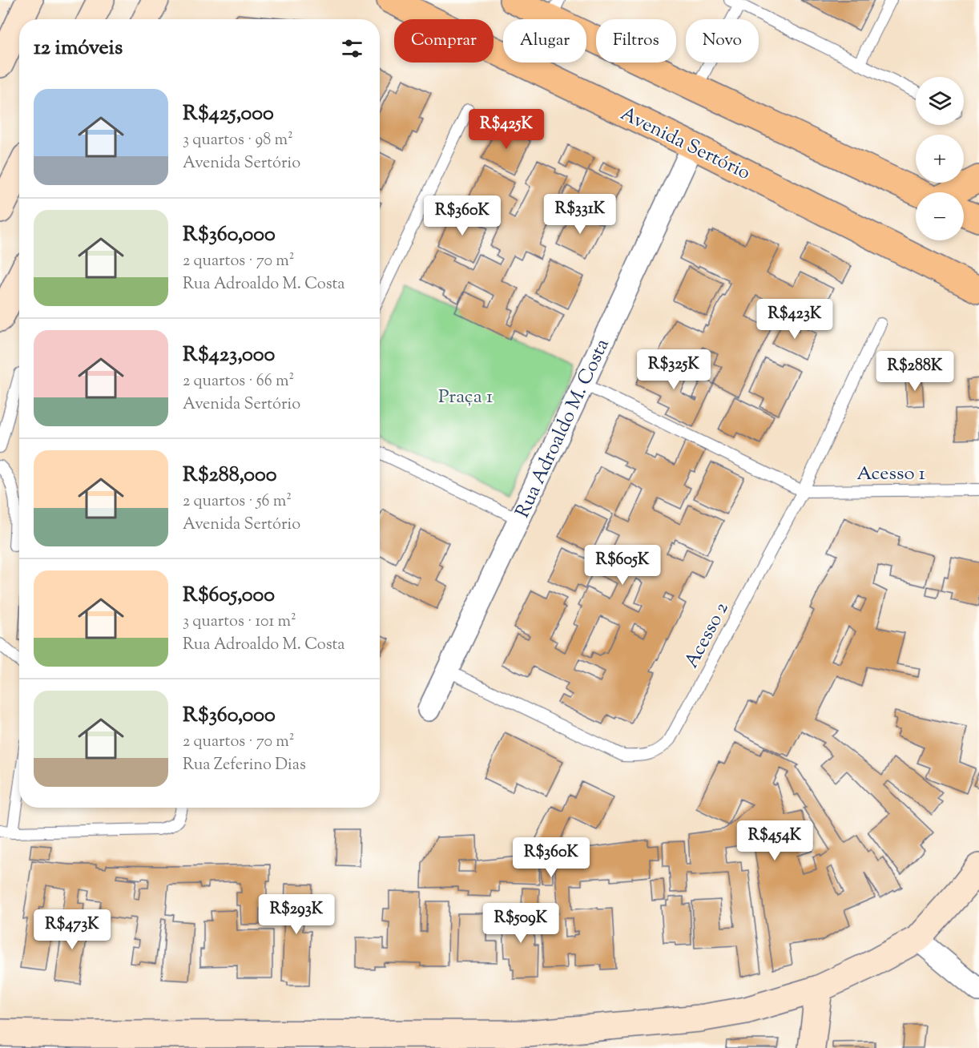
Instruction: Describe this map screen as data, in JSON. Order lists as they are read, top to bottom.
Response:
{
  "streets": {
    "main road": ["Avenida Sertório"],
    "street": ["Rua Adroaldo M. Costa"],
    "lane": ["Acesso 1", "Acesso 2"]
  },
  "crossings": [
    ["Avenida Sertório", "Rua Adroaldo M. Costa"],
    ["Rua Adroaldo M. Costa", "Acesso 2"],
    ["Acesso 1", "Acesso 2"]
  ],
  "parks": ["Praça 1"],
  "page": {
    "chip": [
      "Comprar",
      "Alugar",
      "Filtros",
      "Novo"
    ],
    "heading": "12 imóveis",
    "map_buttons": ["+", "−"],
    "list": [
      {
        "name": "R$425,000",
        "note": "3 quartos · 98 m² · Avenida Sertório"
      },
      {
        "name": "R$360,000",
        "note": "2 quartos · 70 m² · Rua Adroaldo M. Costa"
      },
      {
        "name": "R$423,000",
        "note": "2 quartos · 66 m² · Avenida Sertório"
      },
      {
        "name": "R$288,000",
        "note": "2 quartos · 56 m² · Avenida Sertório"
      },
      {
        "name": "R$605,000",
        "note": "3 quartos · 101 m² · Rua Adroaldo M. Costa"
      },
      {
        "name": "R$360,000",
        "note": "2 quartos · 70 m² · Rua Zeferino Dias"
      }
    ],
    "price": [
      "R$425K",
      "R$331K",
      "R$360K",
      "R$423K",
      "R$325K",
      "R$288K",
      "R$605K",
      "R$454K",
      "R$360K",
      "R$293K",
      "R$509K",
      "R$473K"
    ]
  }
}
